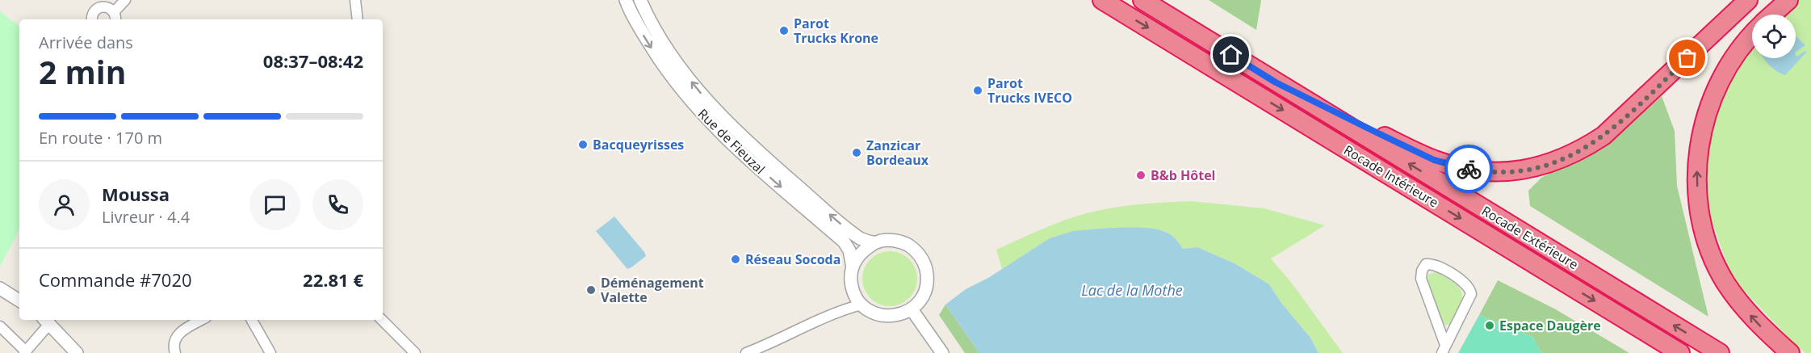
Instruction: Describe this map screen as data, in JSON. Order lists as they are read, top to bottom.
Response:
{
  "streets": {
    "highway": ["Rocade Intérieure", "Rocade Extérieure"],
    "street": ["Rue de Fieuzal"]
  },
  "one_way": ["Rocade Intérieure", "Rocade Extérieure"],
  "water": ["Lac de la Mothe"],
  "places": [
    "Parot Trucks Krone",
    "Parot Trucks IVECO",
    "Bacqueyrisses",
    "Zanzicar Bordeaux",
    "B&b Hôtel",
    "Réseau Socoda",
    "Déménagement Valette",
    "Espace Daugère"
  ],
  "page": {
    "heading": ["2 min", "Arrivée dans", "08:37–08:42"],
    "panel": [
      "Moussa",
      "Livreur · 4.4",
      "Commande #7020",
      "22.81 €"
    ],
    "bar": "En route · 170 m"
  }
}
